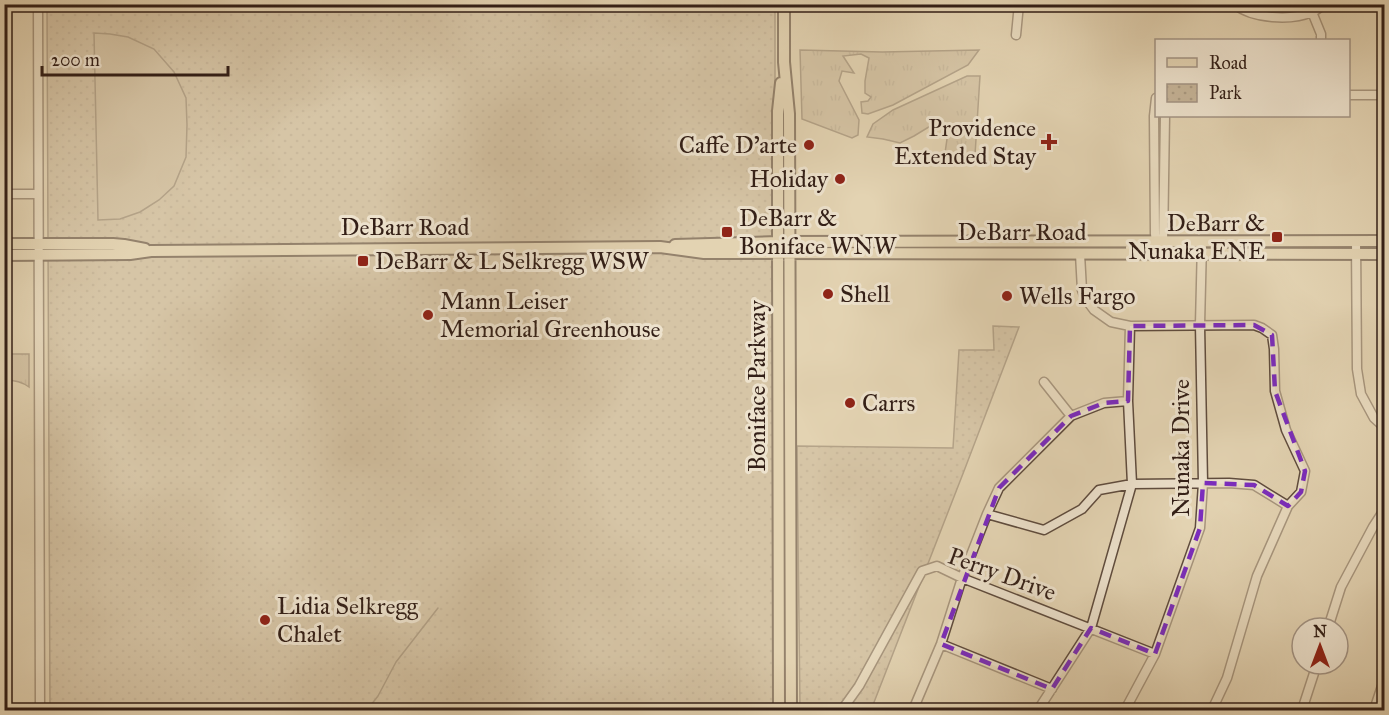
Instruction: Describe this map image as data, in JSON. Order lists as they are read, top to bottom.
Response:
{
  "streets": {
    "main road": ["DeBarr Road", "Boniface Parkway"],
    "street": ["Nunaka Drive", "Perry Drive"]
  },
  "crossings": [
    ["DeBarr Road", "Boniface Parkway"],
    ["DeBarr Road", "Nunaka Drive"],
    ["Nunaka Drive", "Perry Drive"]
  ],
  "places": {
    "health": ["Providence Extended Stay"],
    "other": [
      "Caffe D'arte",
      "Holiday",
      "Shell",
      "Wells Fargo",
      "Mann Leiser Memorial Greenhouse",
      "Carrs",
      "Lidia Selkregg Chalet"
    ],
    "transit": ["DeBarr & Boniface WNW", "DeBarr & Nunaka ENE", "DeBarr & L Selkregg WSW"]
  },
  "legend": ["Road", "Park"],
  "scale_bar": "200 m",
  "north": "top"
}
